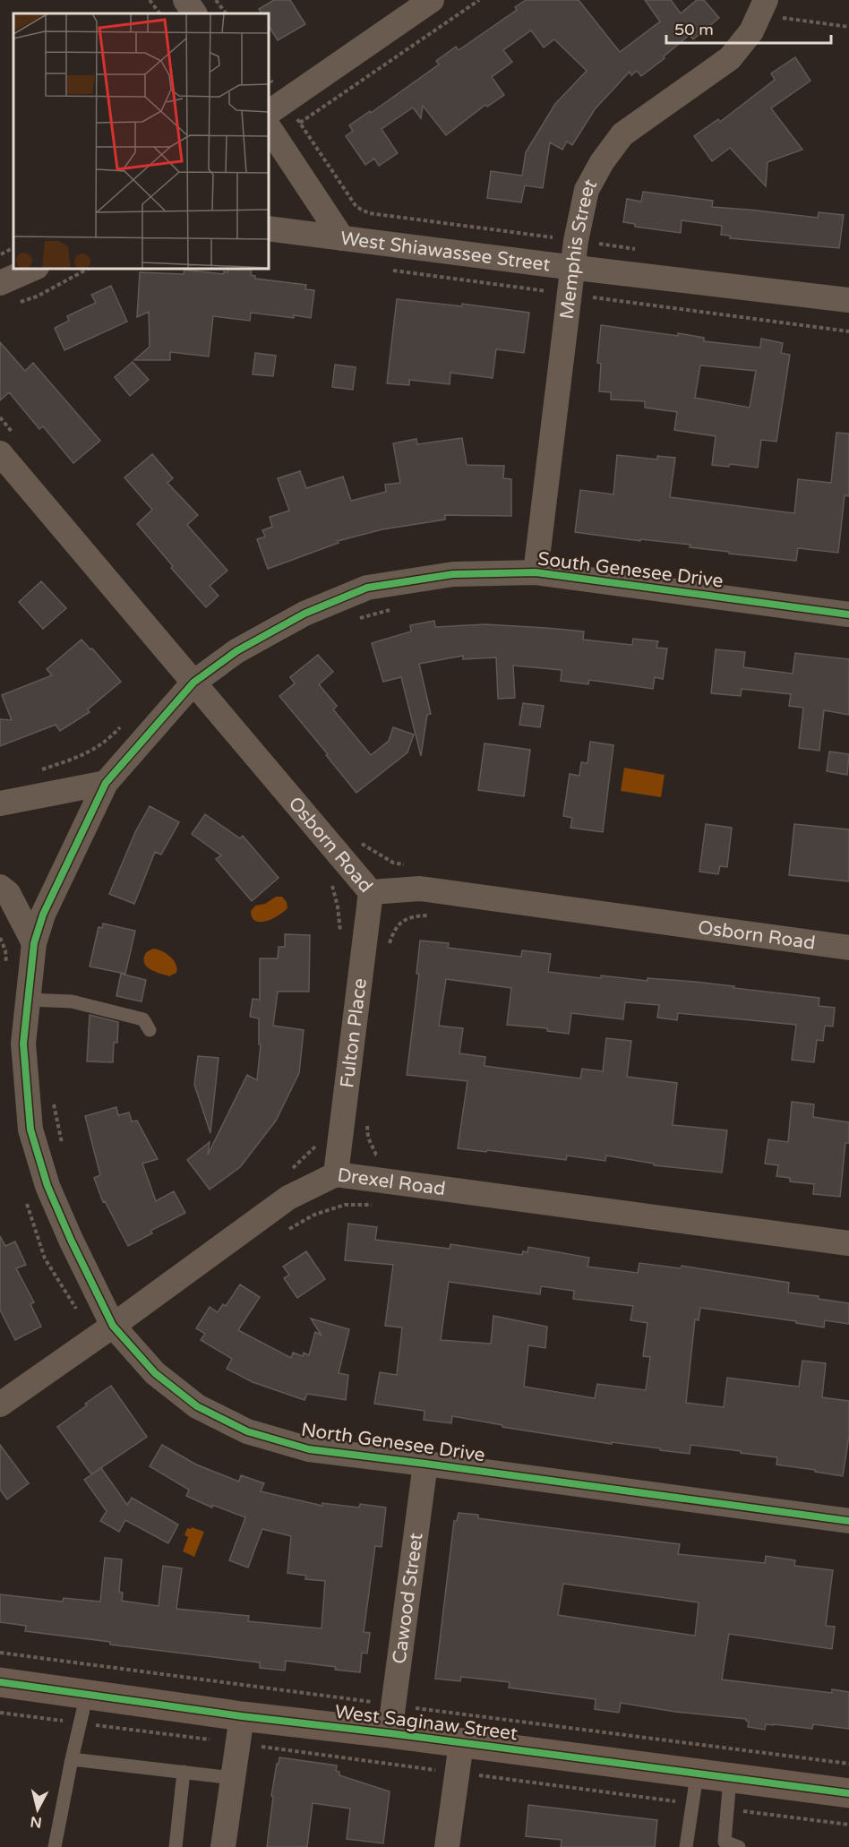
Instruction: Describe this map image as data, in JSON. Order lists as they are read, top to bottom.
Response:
{
  "streets": {
    "main road": ["West Saginaw Street"],
    "street": [
      "Memphis Street",
      "West Shiawassee Street",
      "South Genesee Drive",
      "Osborn Road",
      "Fulton Place",
      "Drexel Road",
      "North Genesee Drive",
      "Cawood Street"
    ]
  },
  "crossings": [
    ["Memphis Street", "West Shiawassee Street"],
    ["Memphis Street", "South Genesee Drive"],
    ["South Genesee Drive", "Osborn Road"],
    ["South Genesee Drive", "North Genesee Drive"],
    ["Osborn Road", "Fulton Place"],
    ["Fulton Place", "Drexel Road"],
    ["Drexel Road", "North Genesee Drive"],
    ["North Genesee Drive", "Cawood Street"],
    ["Cawood Street", "West Saginaw Street"]
  ],
  "scale_bar": "50 m",
  "north": "bottom"
}
